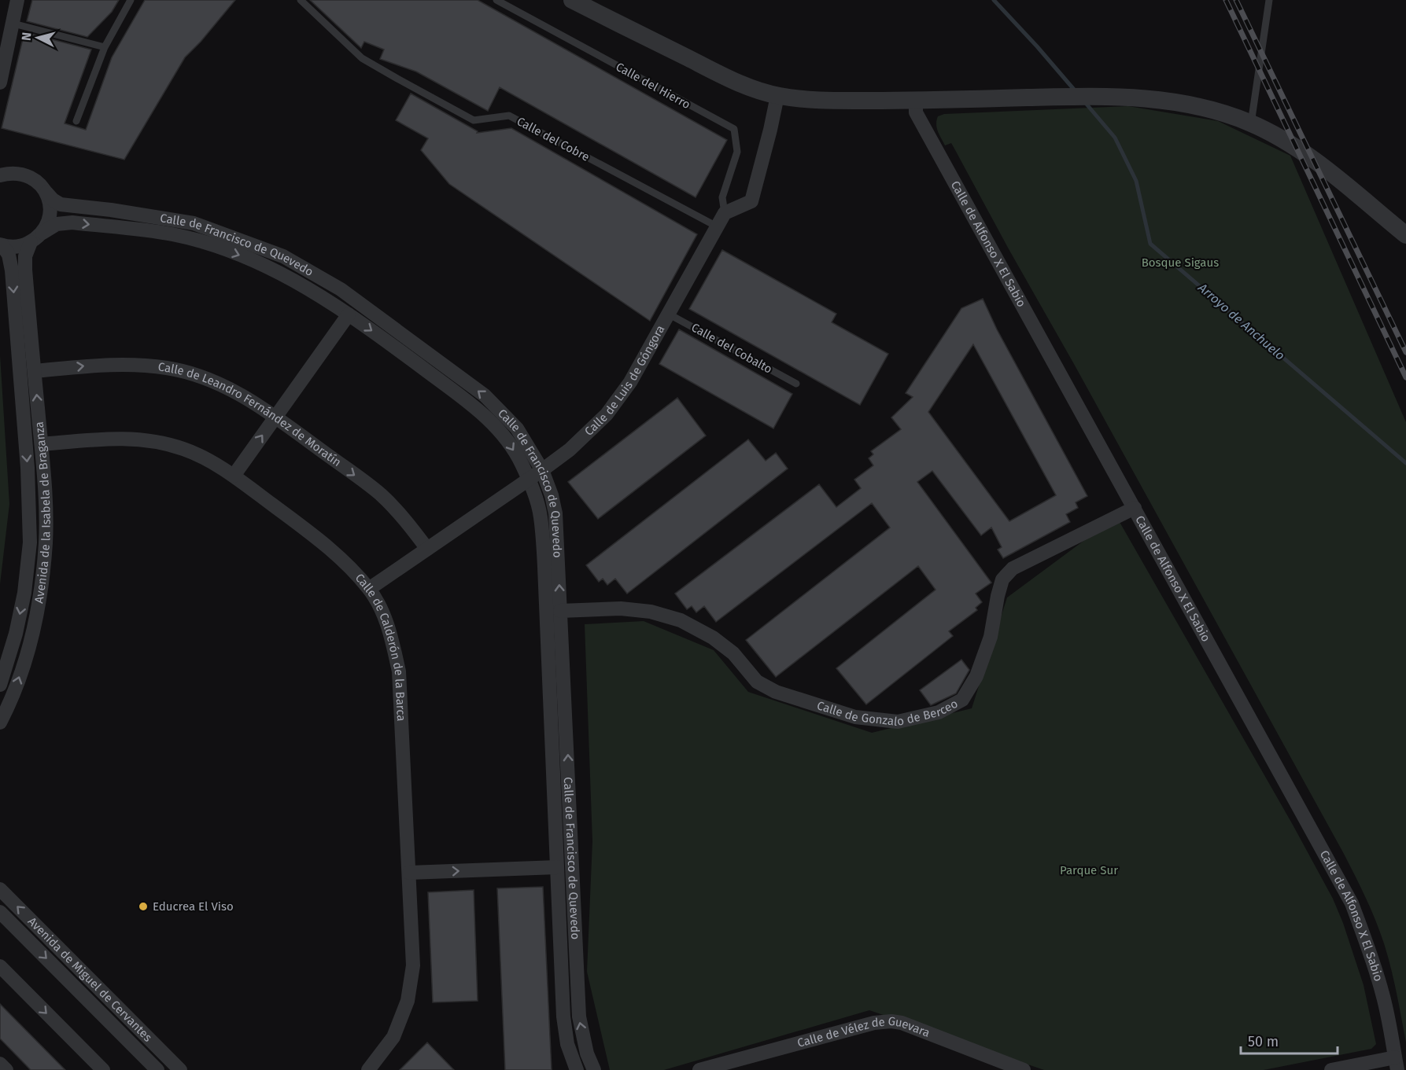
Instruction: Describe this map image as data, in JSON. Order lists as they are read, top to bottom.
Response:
{
  "streets": {
    "street": [
      "Calle de Alfonso X El Sabio",
      "Calle de Francisco de Quevedo",
      "Calle de Luis de Góngora",
      "Calle de Leandro Fernández de Moratín",
      "Avenida de la Isabela de Braganza",
      "Calle de Calderón de la Barca",
      "Calle de Gonzalo de Berceo",
      "Avenida de Miguel de Cervantes",
      "Calle de Vélez de Guevara"
    ],
    "lane": ["Calle del Hierro", "Calle del Cobre", "Calle del Cobalto"]
  },
  "crossings": [
    ["Calle del Hierro", "Calle de Luis de Góngora"],
    ["Calle del Cobre", "Calle de Luis de Góngora"],
    ["Calle de Alfonso X El Sabio", "Calle de Gonzalo de Berceo"],
    ["Calle de Francisco de Quevedo", "Calle de Luis de Góngora"],
    ["Calle de Francisco de Quevedo", "Avenida de la Isabela de Braganza"],
    ["Calle de Francisco de Quevedo", "Calle de Gonzalo de Berceo"],
    ["Calle del Cobalto", "Calle de Luis de Góngora"],
    ["Calle de Luis de Góngora", "Calle de Leandro Fernández de Moratín"],
    ["Calle de Luis de Góngora", "Calle de Calderón de la Barca"],
    ["Calle de Leandro Fernández de Moratín", "Avenida de la Isabela de Braganza"],
    ["Avenida de la Isabela de Braganza", "Calle de Calderón de la Barca"]
  ],
  "one_way": ["Calle de Leandro Fernández de Moratín"],
  "water": ["Arroyo de Anchuelo"],
  "parks": ["Bosque Sigaus", "Parque Sur"],
  "places": ["Educrea El Viso"],
  "scale_bar": "50 m",
  "north": "left"
}
